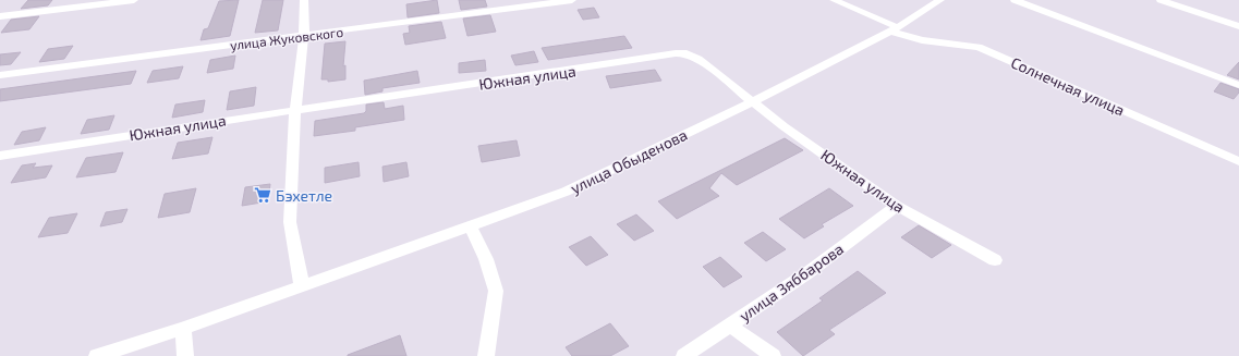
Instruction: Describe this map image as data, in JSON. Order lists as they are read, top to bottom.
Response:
{
  "streets": {
    "street": [
      "улица Жуковского",
      "Южная улица",
      "Солнечная улица",
      "улица Обыденова",
      "улица Зяббарова"
    ]
  },
  "crossings": [
    ["Южная улица", "улица Обыденова"],
    ["Южная улица", "улица Зяббарова"],
    ["Солнечная улица", "улица Обыденова"]
  ],
  "places": {
    "supermarket": ["Бэхетле"]
  }
}
